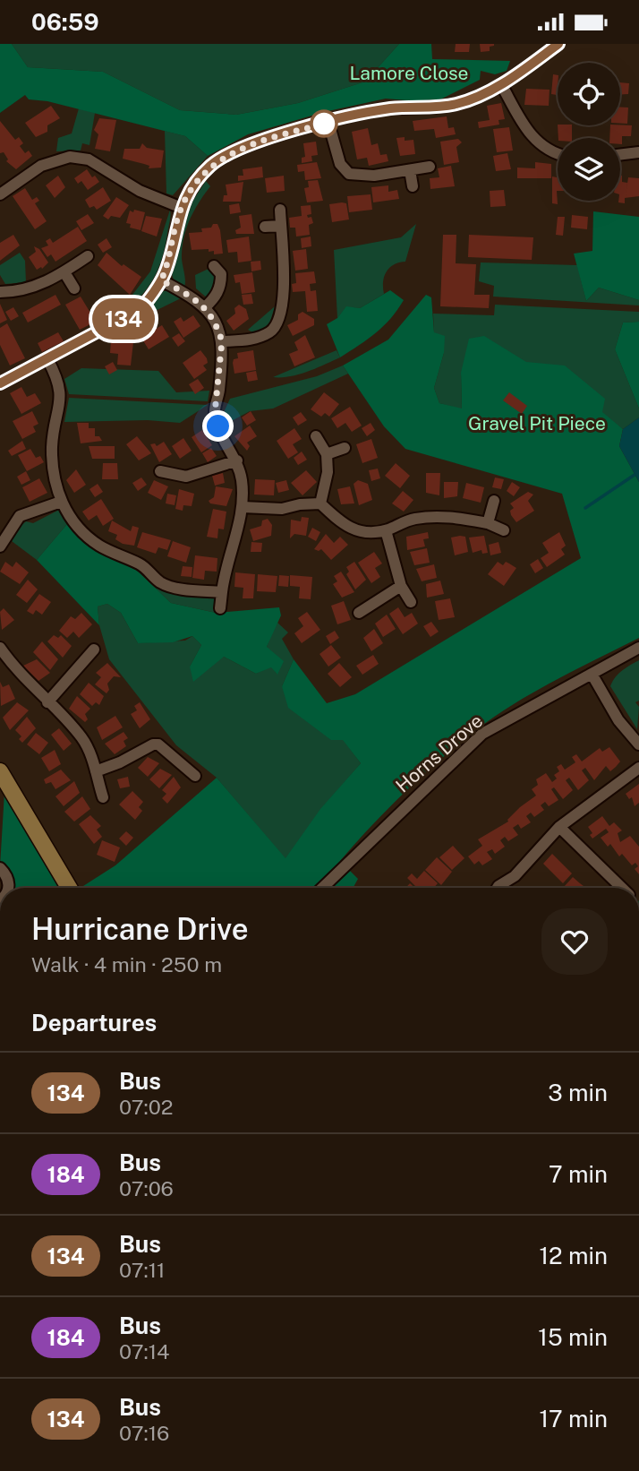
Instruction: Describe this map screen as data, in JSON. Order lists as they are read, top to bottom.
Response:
{
  "streets": {
    "street": ["Horns Drove"]
  },
  "parks": ["Lamore Close", "Gravel Pit Piece"],
  "lines": ["bus line 134"],
  "page": {
    "status": "06:59",
    "on_map": "134",
    "heading": [
      ["Hurricane Drive", "Walk · 4 min · 250 m"],
      "Departures"
    ],
    "list": [
      {
        "mark": "134",
        "name": "Bus",
        "note": "07:02",
        "value": "3 min"
      },
      {
        "mark": "184",
        "name": "Bus",
        "note": "07:06",
        "value": "7 min"
      },
      {
        "mark": "134",
        "name": "Bus",
        "note": "07:11",
        "value": "12 min"
      },
      {
        "mark": "184",
        "name": "Bus",
        "note": "07:14",
        "value": "15 min"
      },
      {
        "mark": "134",
        "name": "Bus",
        "note": "07:16",
        "value": "17 min"
      }
    ]
  }
}
